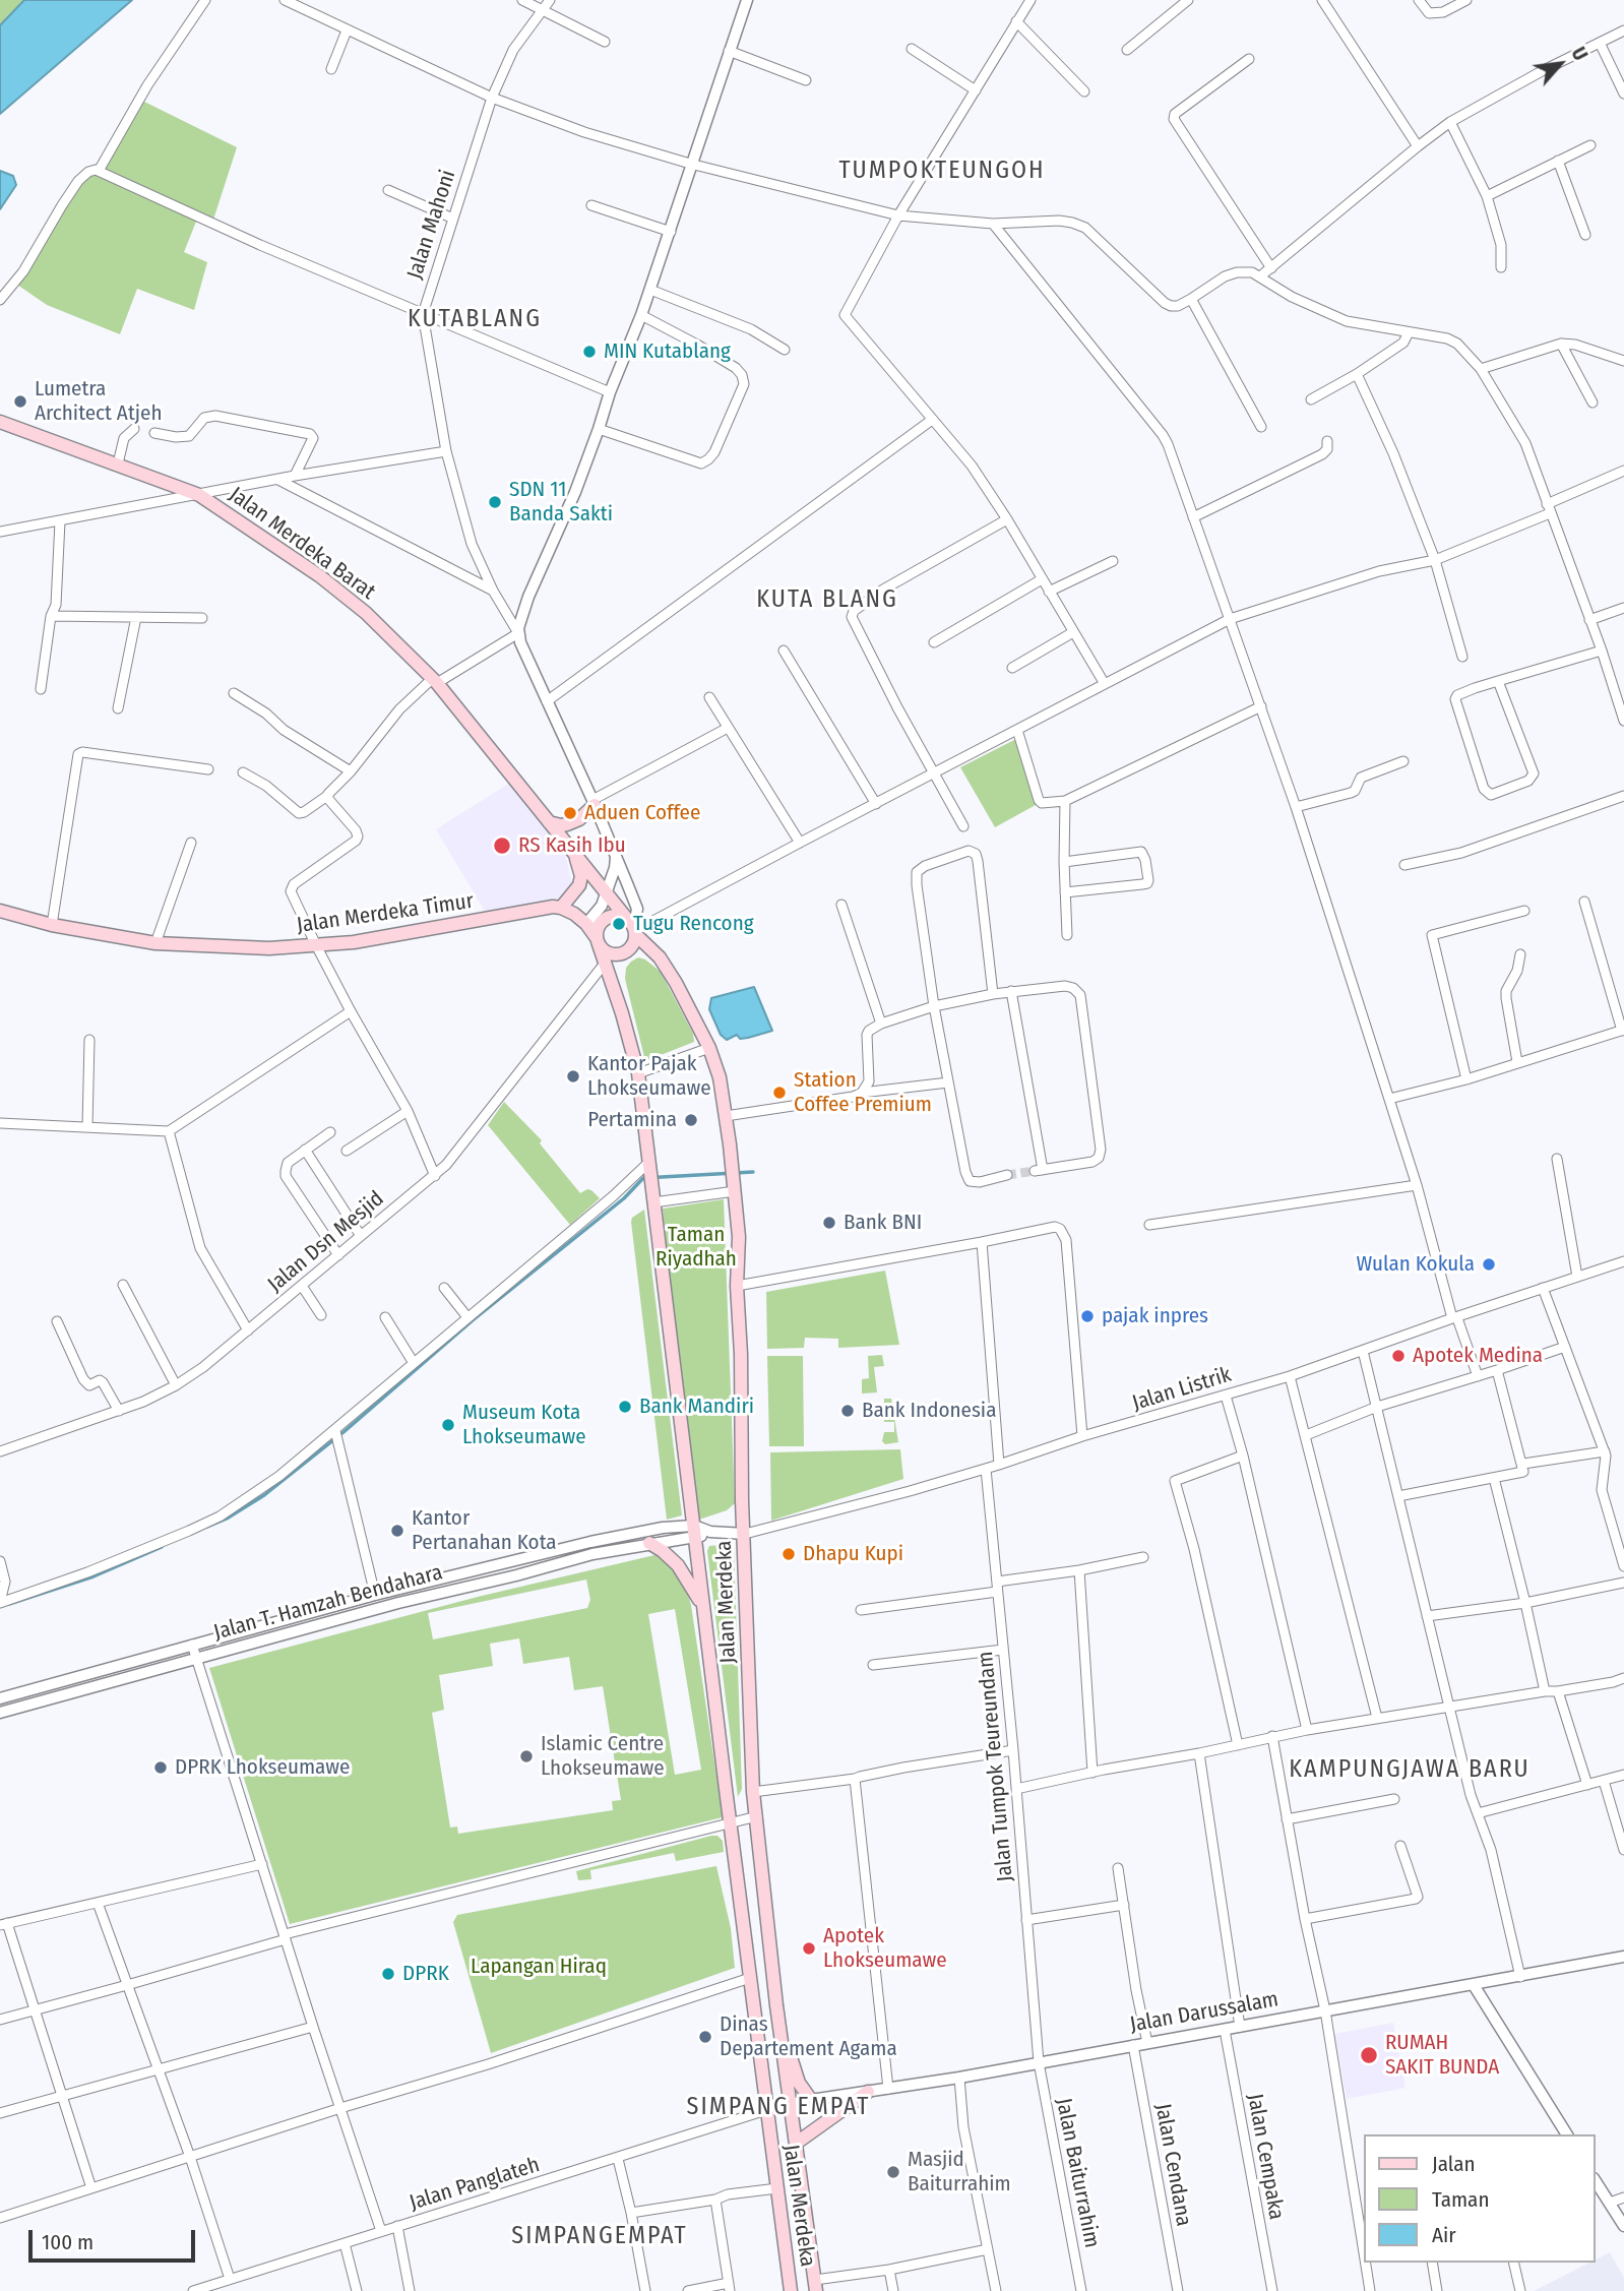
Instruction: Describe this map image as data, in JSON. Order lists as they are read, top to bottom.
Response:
{
  "streets": {
    "main road": ["Jalan Merdeka Barat", "Jalan Merdeka Timur", "Jalan Merdeka"],
    "street": [
      "Jalan Mahoni",
      "Jalan Dsn Mesjid",
      "Jalan Listrik",
      "Jalan T. Hamzah Bendahara",
      "Jalan Tumpok Teureundam",
      "Jalan Darussalam",
      "Jalan Cempaka",
      "Jalan Cendana",
      "Jalan Baiturrahim",
      "Jalan Panglateh"
    ]
  },
  "crossings": [
    ["Jalan Merdeka Barat", "Jalan Merdeka"],
    ["Jalan Dsn Mesjid", "Jalan Merdeka"],
    ["Jalan Listrik", "Jalan Merdeka"],
    ["Jalan Listrik", "Jalan T. Hamzah Bendahara"],
    ["Jalan Listrik", "Jalan Tumpok Teureundam"],
    ["Jalan Merdeka", "Jalan T. Hamzah Bendahara"],
    ["Jalan Merdeka", "Jalan Darussalam"],
    ["Jalan Merdeka", "Jalan Panglateh"],
    ["Jalan Tumpok Teureundam", "Jalan Darussalam"],
    ["Jalan Tumpok Teureundam", "Jalan Baiturrahim"],
    ["Jalan Darussalam", "Jalan Cempaka"],
    ["Jalan Darussalam", "Jalan Cendana"],
    ["Jalan Darussalam", "Jalan Baiturrahim"],
    ["Jalan Darussalam", "Jalan Panglateh"]
  ],
  "districts": [
    "TUMPOKTEUNGOH",
    "KUTABLANG",
    "KUTA BLANG",
    "KAMPUNGJAWA BARU",
    "SIMPANG EMPAT",
    "SIMPANGEMPAT"
  ],
  "parks": ["Taman Riyadhah", "Lapangan Hiraq"],
  "places": [
    "MIN Kutablang",
    "Lumetra Architect Atjeh",
    "SDN 11 Banda Sakti",
    "Aduen Coffee",
    "RS Kasih Ibu",
    "Tugu Rencong",
    "Kantor Pajak Lhokseumawe",
    "Station Coffee Premium",
    "Pertamina",
    "Bank BNI",
    "Wulan Kokula",
    "pajak inpres",
    "Apotek Medina",
    "Bank Mandiri",
    "Bank Indonesia",
    "Museum Kota Lhokseumawe",
    "Kantor Pertanahan Kota",
    "Dhapu Kupi",
    "Islamic Centre Lhokseumawe",
    "DPRK Lhokseumawe",
    "Apotek Lhokseumawe",
    "DPRK",
    "Dinas Departement Agama",
    "RUMAH SAKIT BUNDA",
    "Masjid Baiturrahim"
  ],
  "legend": ["Jalan", "Taman", "Air"],
  "scale_bar": "100 m",
  "north": "top right"
}
